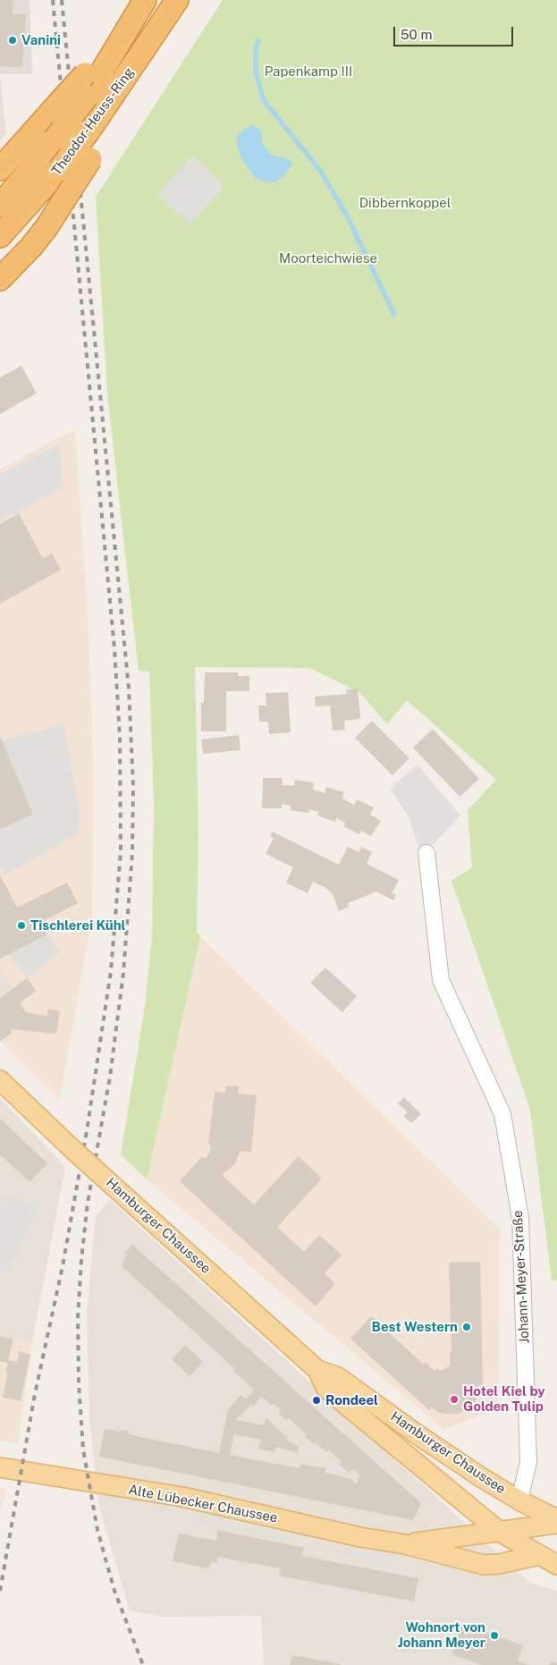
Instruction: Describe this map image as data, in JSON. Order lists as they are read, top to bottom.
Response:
{
  "streets": {
    "highway": ["Theodor-Heuss-Ring"],
    "main road": ["Hamburger Chaussee", "Alte Lübecker Chaussee"],
    "street": ["Johann-Meyer-Straße"]
  },
  "crossings": [
    ["Hamburger Chaussee", "Johann-Meyer-Straße"],
    ["Hamburger Chaussee", "Alte Lübecker Chaussee"]
  ],
  "parks": ["Papenkamp III", "Dibbernkoppel", "Moorteichwiese"],
  "places": [
    "Vanini",
    "Tischlerei Kühl",
    "Best Western",
    "Hotel Kiel by Golden Tulip",
    "Rondeel",
    "Wohnort von Johann Meyer"
  ],
  "scale_bar": "50 m"
}
